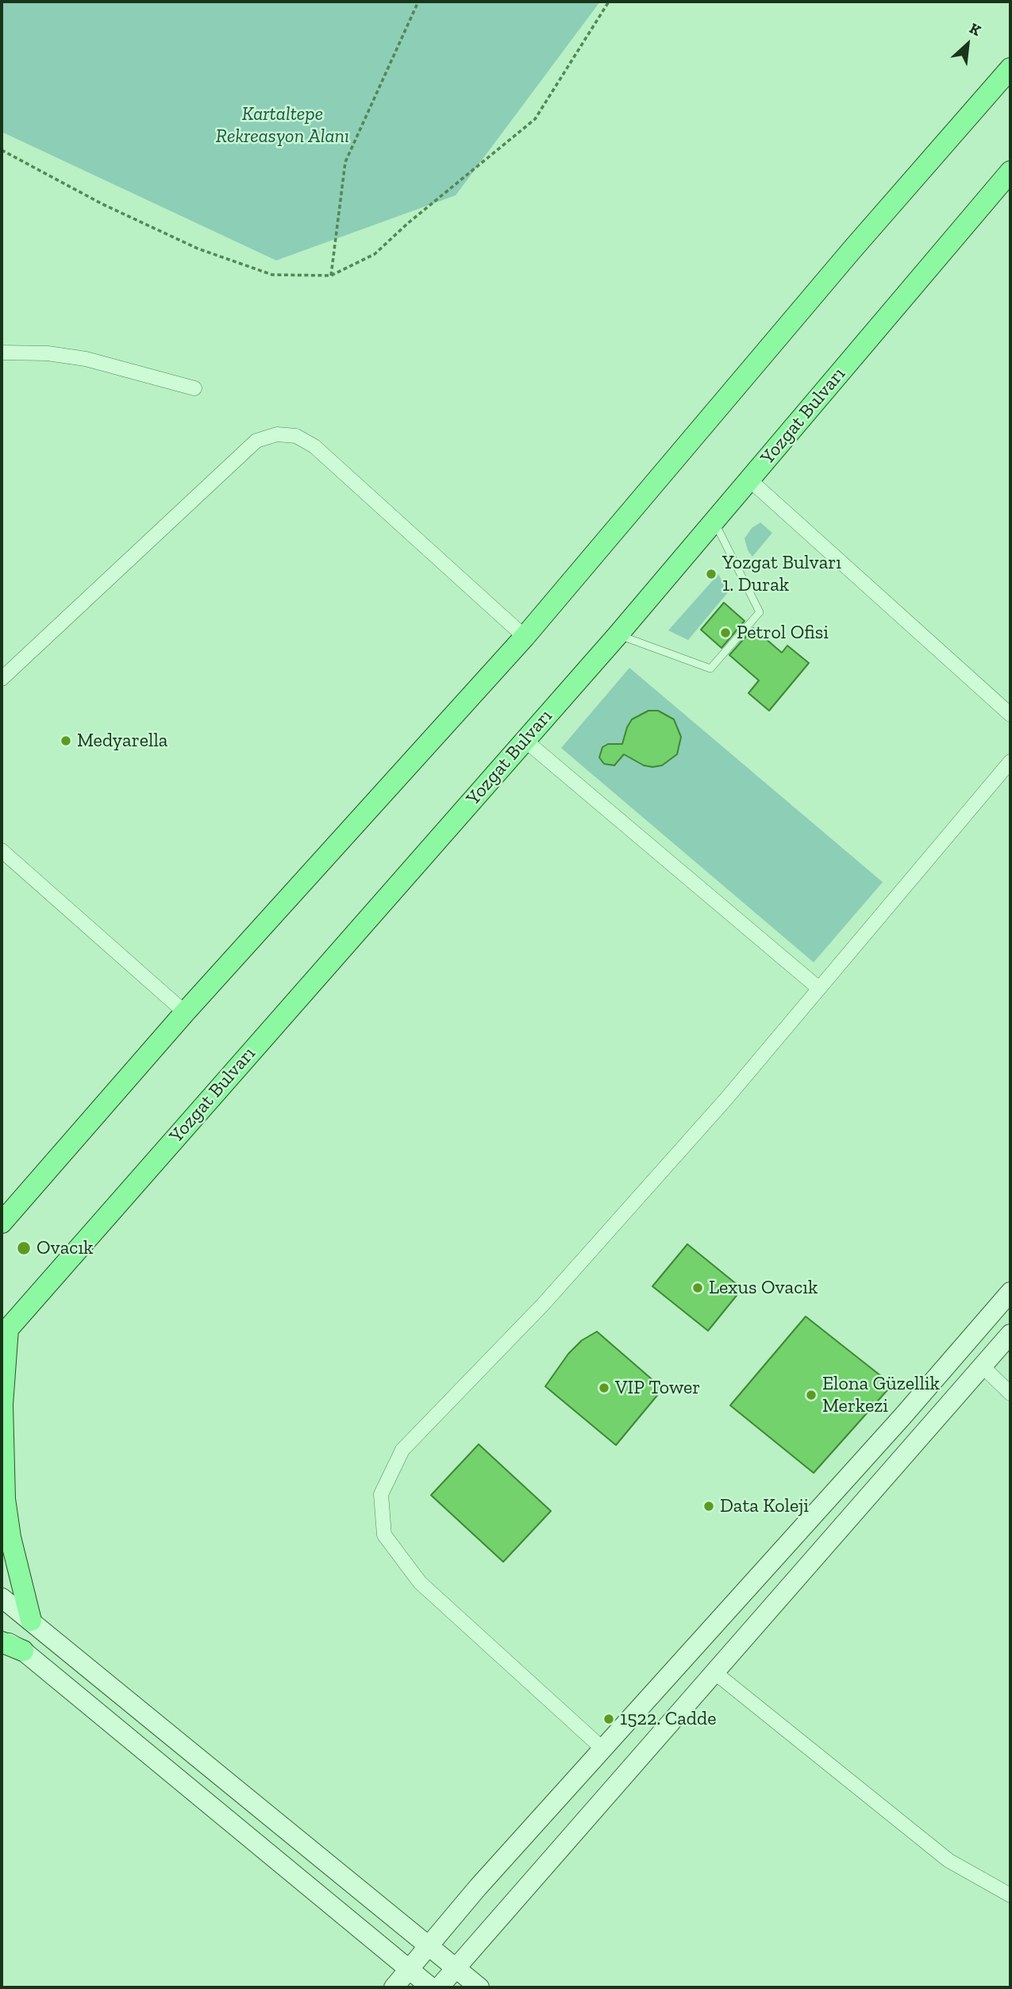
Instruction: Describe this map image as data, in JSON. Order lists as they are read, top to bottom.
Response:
{
  "streets": {
    "main road": ["Yozgat Bulvarı"]
  },
  "parks": ["Kartaltepe Rekreasyon Alanı"],
  "places": [
    "Yozgat Bulvarı 1. Durak",
    "Petrol Ofisi",
    "Medyarella",
    "Ovacık",
    "Lexus Ovacık",
    "VIP Tower",
    "Elona Güzellik Merkezi",
    "Data Koleji",
    "1522. Cadde"
  ],
  "north": "top right"
}
